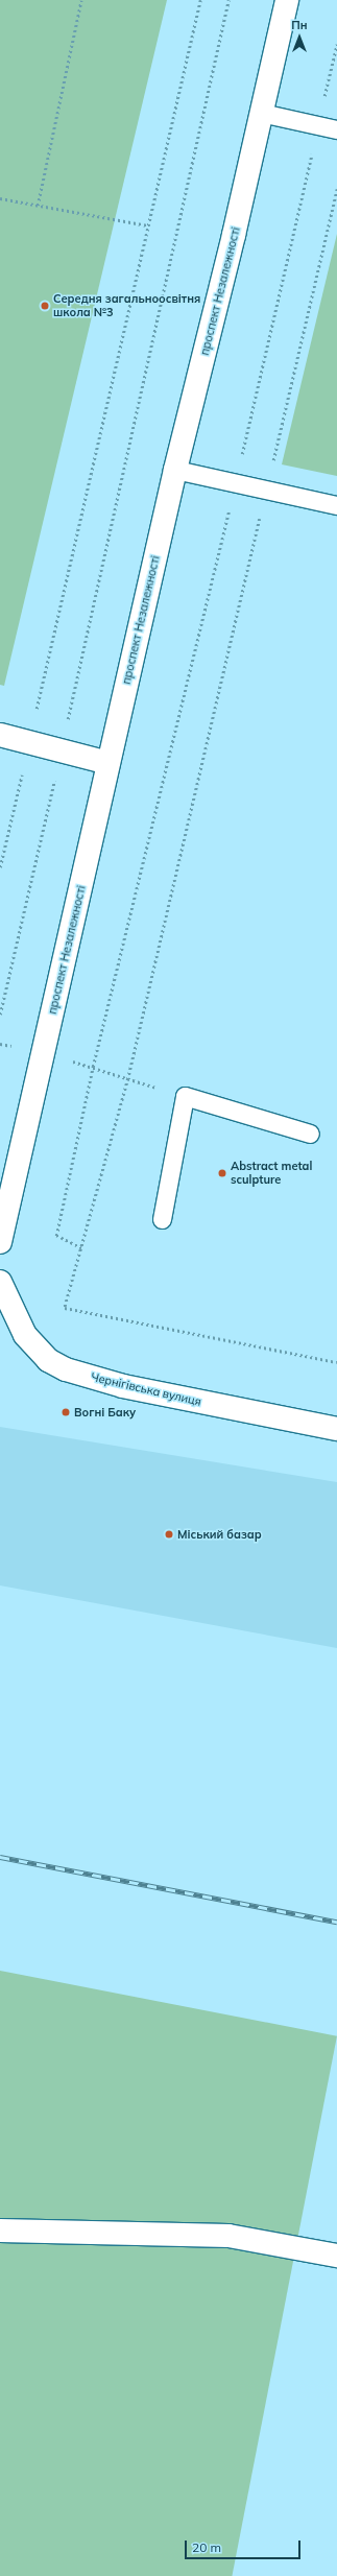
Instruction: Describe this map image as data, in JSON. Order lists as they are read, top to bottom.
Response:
{
  "streets": {
    "street": ["проспект Незалежності", "Чернігівська вулиця"]
  },
  "places": [
    "Середня загальноосвітня школа №3",
    "Abstract metal sculpture",
    "Вогні Баку",
    "Міський базар"
  ],
  "scale_bar": "20 m",
  "north": "top"
}
